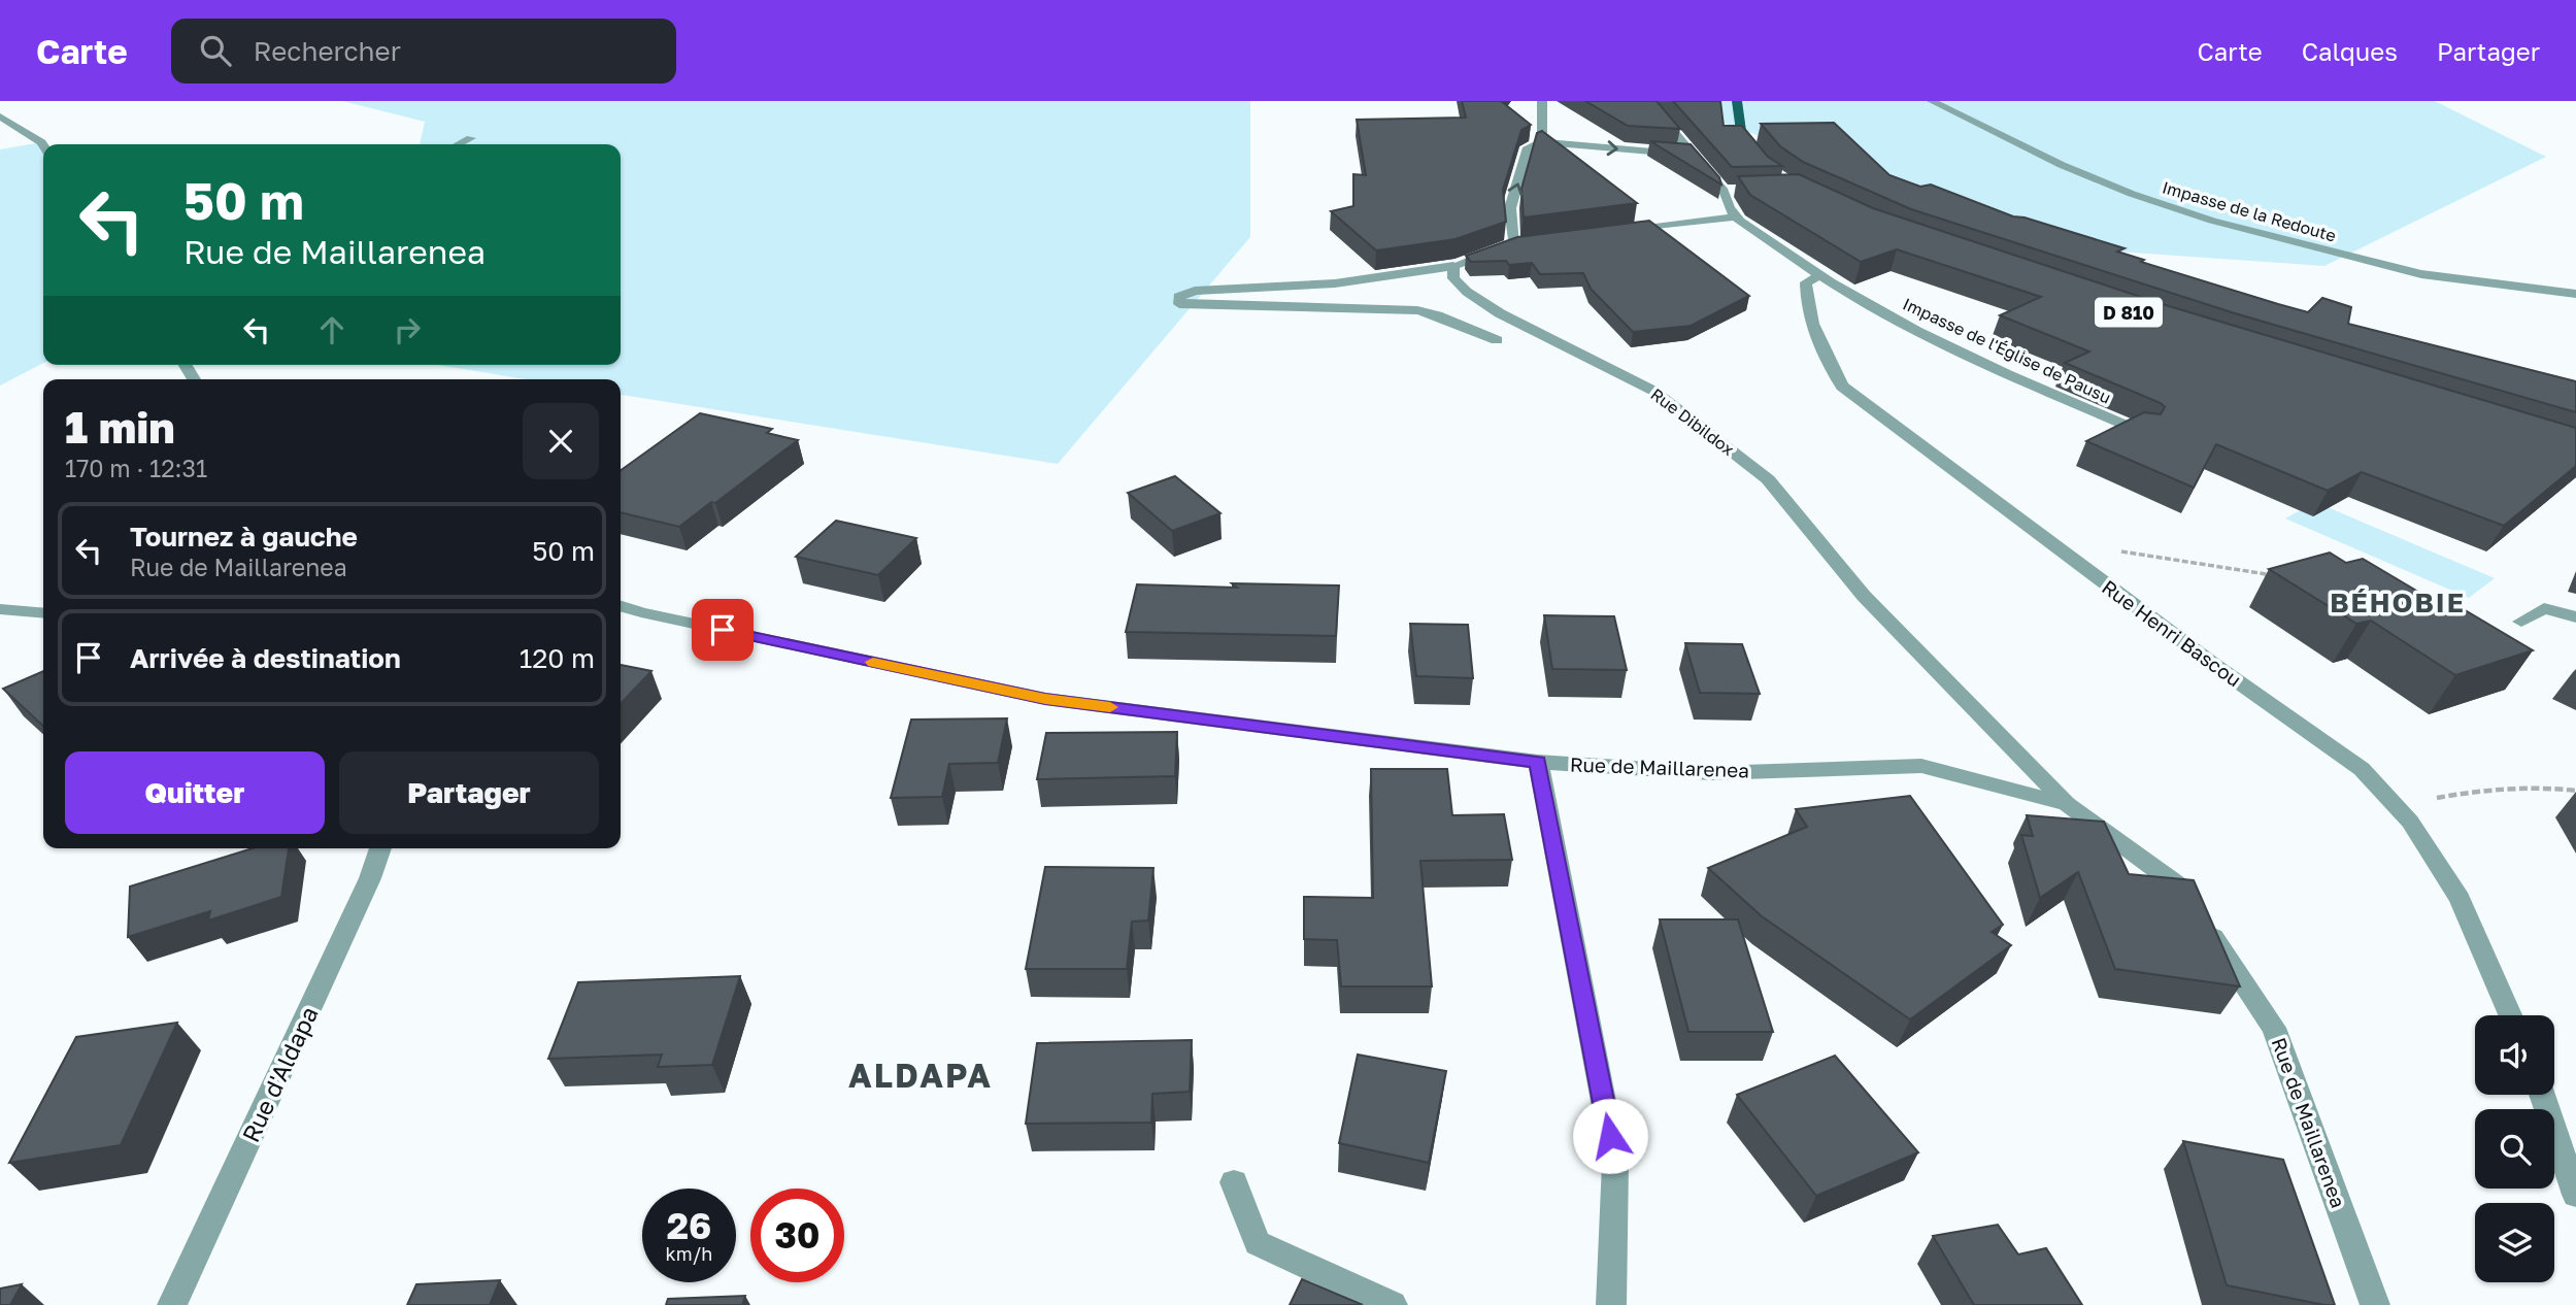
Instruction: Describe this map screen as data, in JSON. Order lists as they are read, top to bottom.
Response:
{
  "streets": {
    "street": [
      "Impasse de la Redoute",
      "Impasse de l'Église de Pausu",
      "Rue Dibildox",
      "Rue Henri Bascou",
      "Rue de Maillarenea",
      "Rue d'Aldapa"
    ]
  },
  "crossings": [
    ["Impasse de l'Église de Pausu", "Rue Henri Bascou"],
    ["Rue Dibildox", "Rue de Maillarenea"]
  ],
  "districts": ["BÉHOBIE", "ALDAPA"],
  "page": {
    "header": "Carte",
    "search": "Rechercher",
    "nav": ["Carte", "Calques", "Partager"],
    "turn": ["50 m", "Rue de Maillarenea"],
    "heading": ["1 min", "170 m · 12:31"],
    "list": [
      {
        "name": "Tournez à gauche",
        "note": "Rue de Maillarenea",
        "value": "50 m"
      },
      {
        "name": "Arrivée à destination",
        "value": "120 m"
      }
    ],
    "buttons": ["Quitter", "Partager"],
    "speed": "26 km/h",
    "limit": "30"
  }
}
